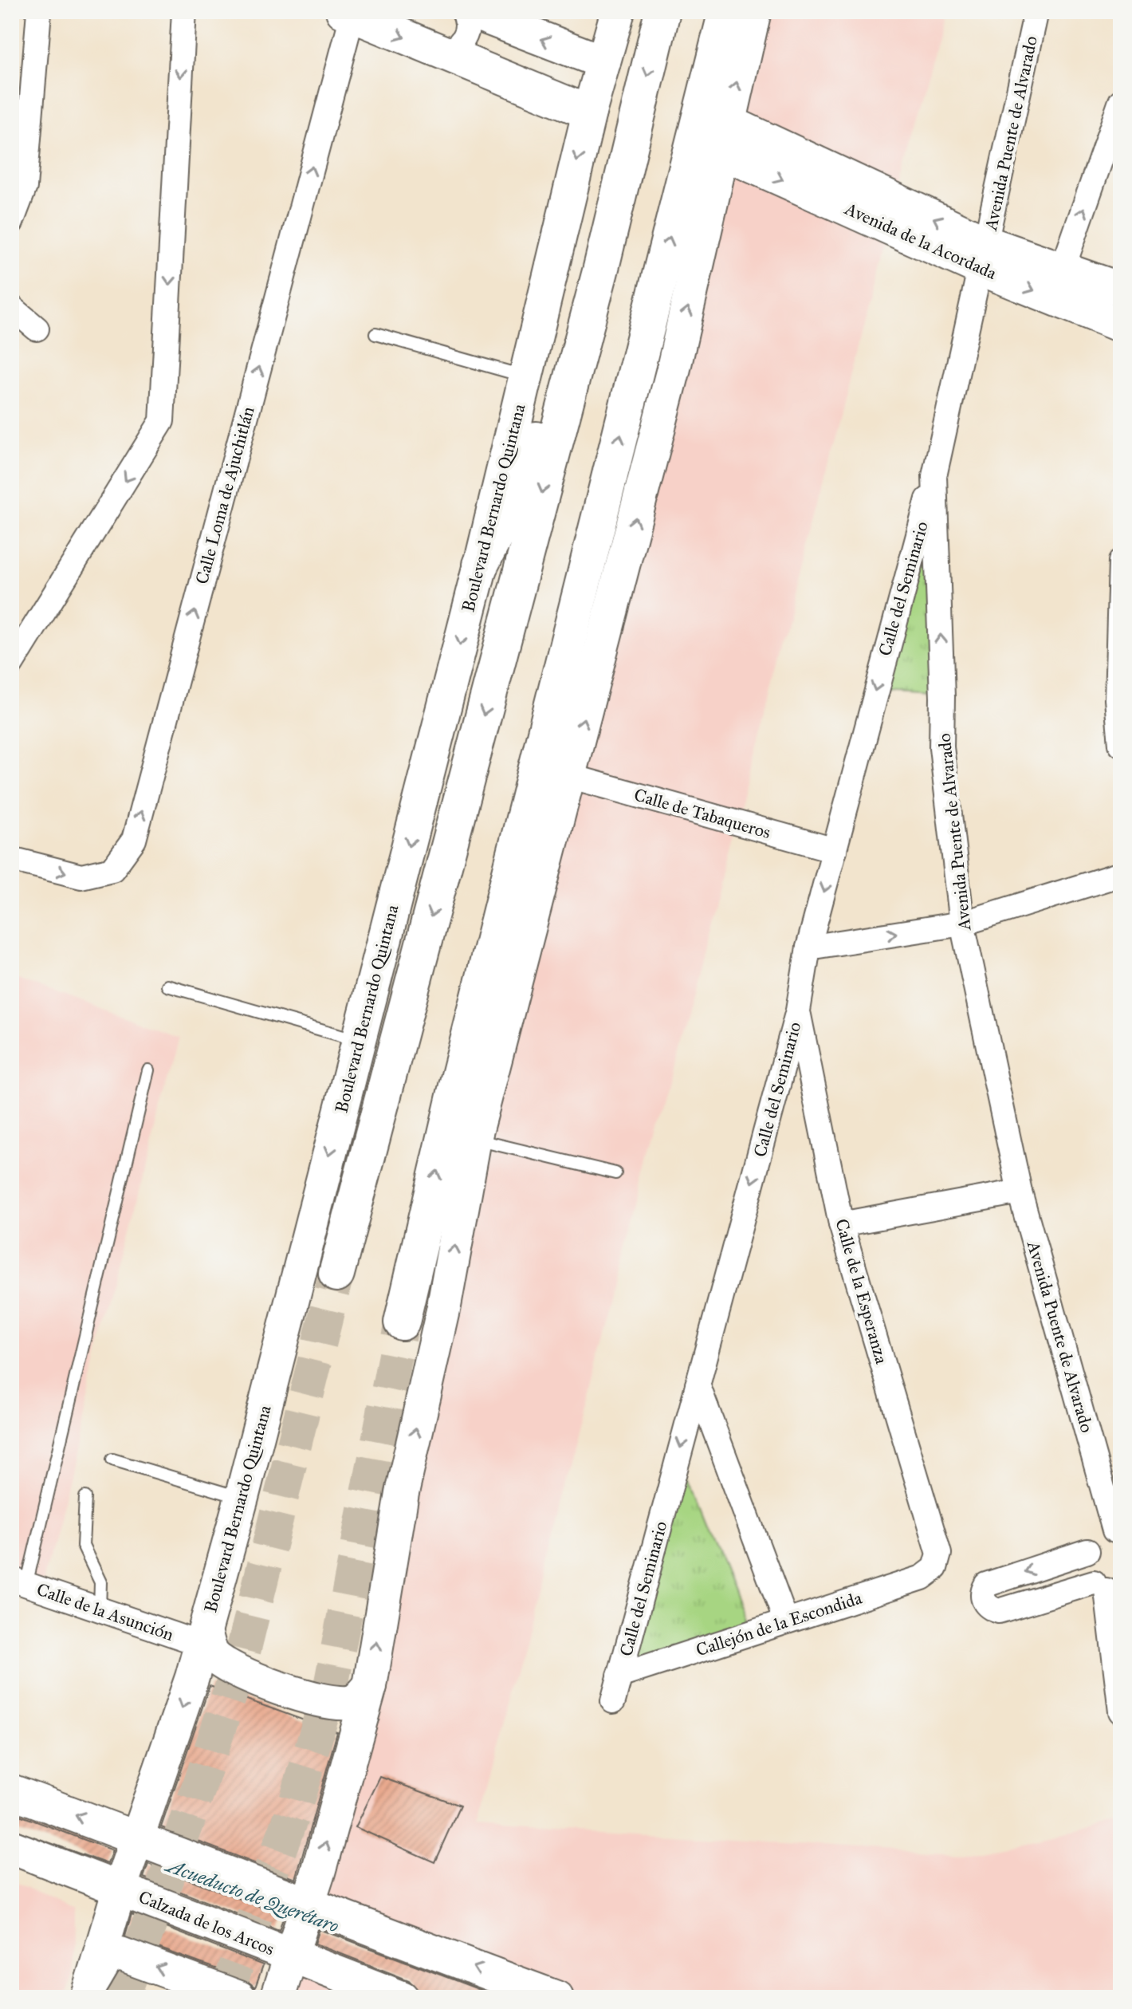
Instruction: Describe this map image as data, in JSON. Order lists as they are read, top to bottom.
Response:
{
  "streets": {
    "main road": ["Avenida de la Acordada", "Boulevard Bernardo Quintana", "Calzada de los Arcos"],
    "street": [
      "Avenida Puente de Alvarado",
      "Calle Loma de Ajuchitlán",
      "Calle del Seminario",
      "Calle de Tabaqueros",
      "Calle de la Esperanza",
      "Calle de la Asunción",
      "Callejón de la Escondida"
    ]
  },
  "crossings": [
    ["Avenida Puente de Alvarado", "Avenida de la Acordada"],
    ["Avenida Puente de Alvarado", "Calle del Seminario"],
    ["Boulevard Bernardo Quintana", "Calle de la Asunción"],
    ["Boulevard Bernardo Quintana", "Calzada de los Arcos"],
    ["Calle del Seminario", "Calle de Tabaqueros"],
    ["Calle del Seminario", "Calle de la Esperanza"],
    ["Calle del Seminario", "Callejón de la Escondida"],
    ["Calle de la Esperanza", "Callejón de la Escondida"]
  ],
  "one_way": ["Calle del Seminario"],
  "water": ["Acueducto de Querétaro"]
}
